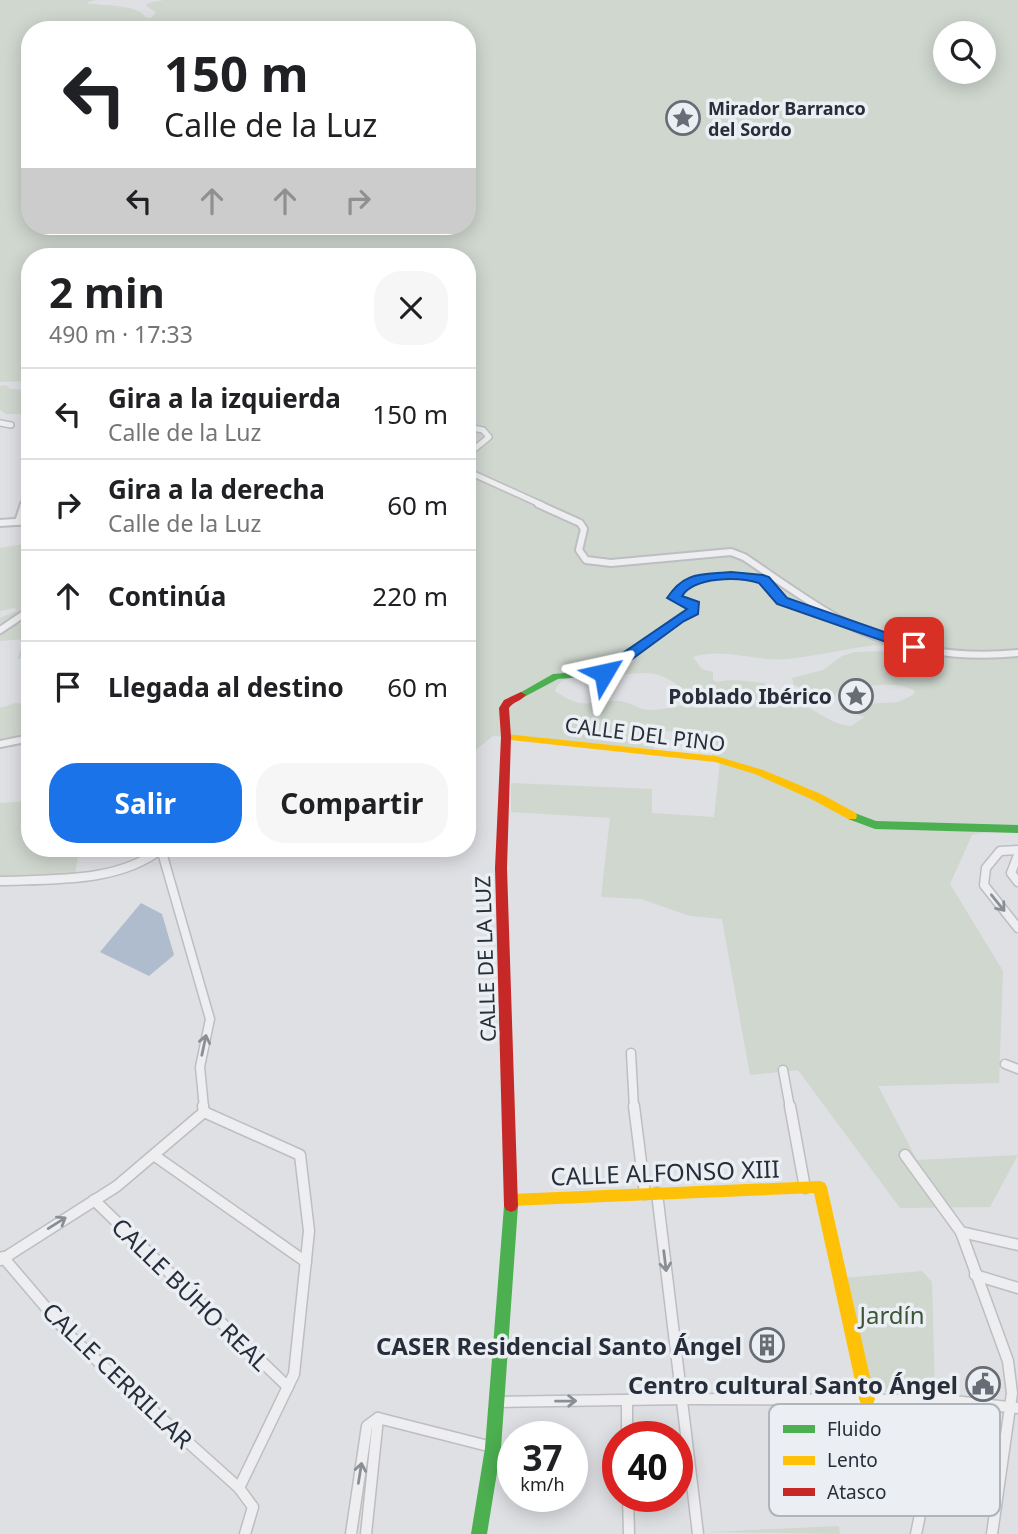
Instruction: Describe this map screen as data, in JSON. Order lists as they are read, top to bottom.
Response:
{
  "streets": {
    "street": [
      "CALLE DEL PINO",
      "CALLE DE LA LUZ",
      "CALLE ALFONSO XIII",
      "CALLE BÚHO REAL",
      "CALLE CERRILLAR"
    ]
  },
  "crossings": [
    ["CALLE DEL PINO", "CALLE DE LA LUZ"],
    ["CALLE DE LA LUZ", "CALLE ALFONSO XIII"]
  ],
  "parks": ["Jardín"],
  "places": {
    "place": ["Mirador Barranco del Sordo", "Poblado Ibérico"],
    "building": ["CASER Residencial Santo Ángel"],
    "public building": ["Centro cultural Santo Ángel"]
  },
  "legend": ["Fluido", "Lento", "Atasco"],
  "page": {
    "turn": ["150 m", "Calle de la Luz"],
    "heading": ["2 min", "490 m · 17:33"],
    "list": [
      {
        "name": "Gira a la izquierda",
        "note": "Calle de la Luz",
        "value": "150 m"
      },
      {
        "name": "Gira a la derecha",
        "note": "Calle de la Luz",
        "value": "60 m"
      },
      {
        "name": "Continúa",
        "value": "220 m"
      },
      {
        "name": "Llegada al destino",
        "value": "60 m"
      }
    ],
    "buttons": ["Salir", "Compartir"],
    "speed": "37 km/h",
    "limit": "40"
  }
}
